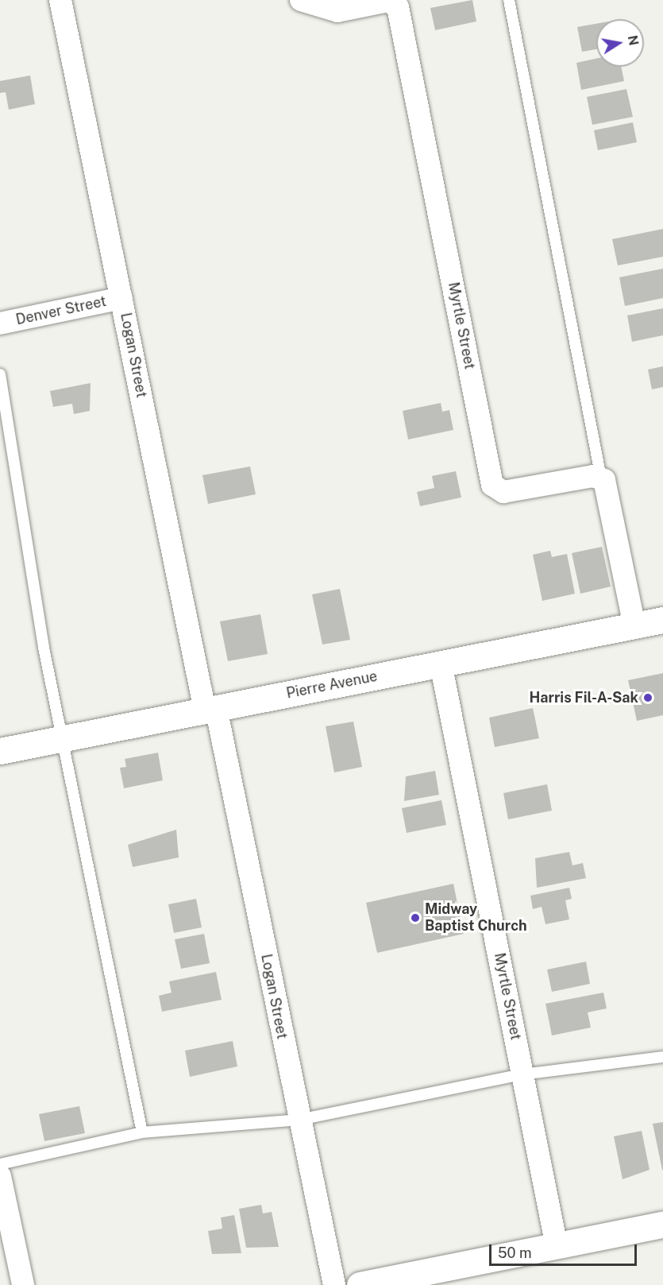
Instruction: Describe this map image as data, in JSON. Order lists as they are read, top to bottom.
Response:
{
  "streets": {
    "main road": ["Pierre Avenue"],
    "street": ["Denver Street", "Myrtle Street", "Logan Street"]
  },
  "crossings": [
    ["Denver Street", "Logan Street"],
    ["Myrtle Street", "Pierre Avenue"],
    ["Logan Street", "Pierre Avenue"]
  ],
  "places": ["Harris Fil-A-Sak", "Midway Baptist Church"],
  "scale_bar": "50 m",
  "north": "right"
}
